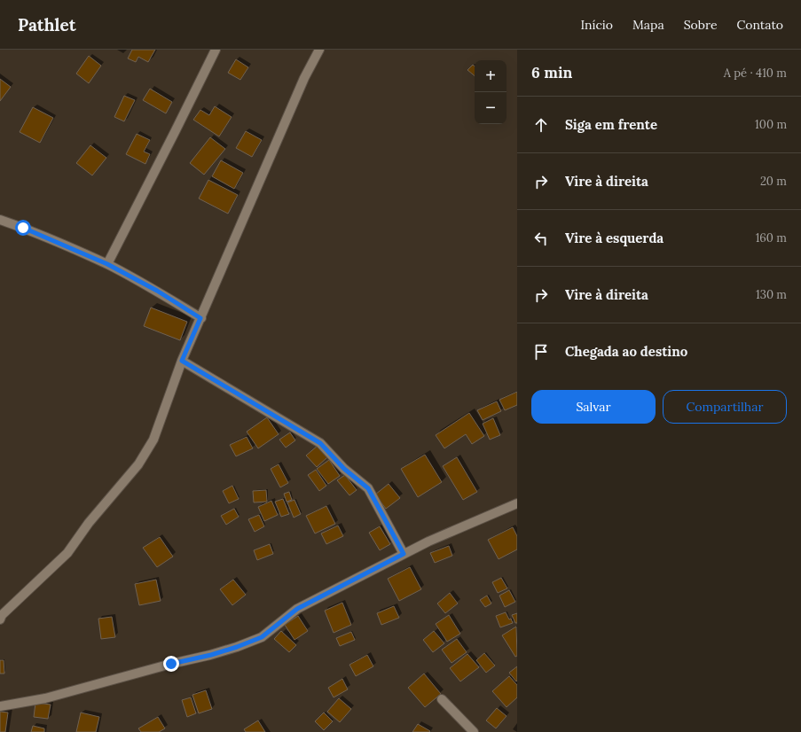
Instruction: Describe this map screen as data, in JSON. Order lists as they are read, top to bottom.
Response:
{
  "page": {
    "header": "Pathlet",
    "nav": [
      "Início",
      "Mapa",
      "Sobre",
      "Contato"
    ],
    "heading": ["6 min", "A pé · 410 m"],
    "map_buttons": ["+", "−"],
    "list": [
      ["Siga em frente", "100 m"],
      ["Vire à direita", "20 m"],
      ["Vire à esquerda", "160 m"],
      ["Vire à direita", "130 m"],
      "Chegada ao destino"
    ],
    "buttons": ["Salvar", "Compartilhar"]
  }
}
